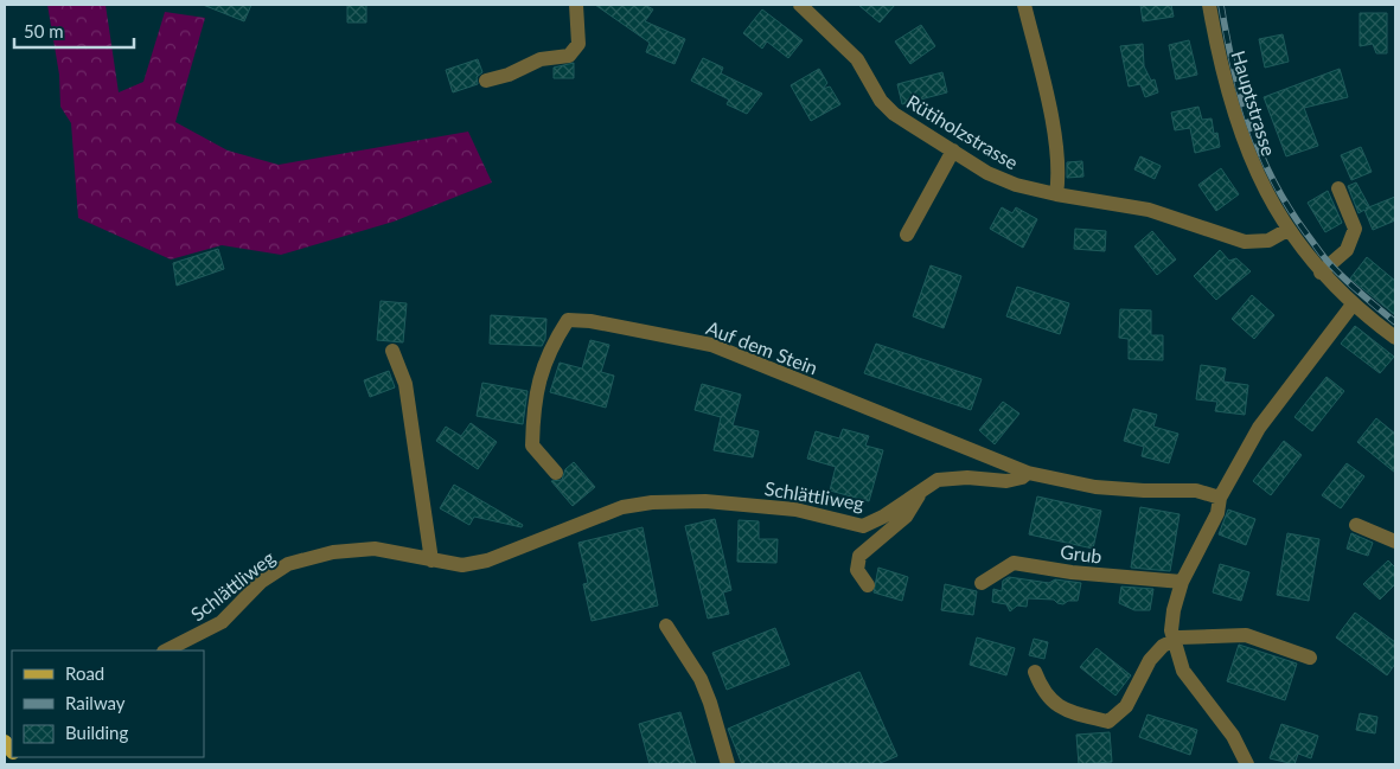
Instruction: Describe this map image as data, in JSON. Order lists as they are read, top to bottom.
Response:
{
  "streets": {
    "street": [
      "Hauptstrasse",
      "Rütiholzstrasse",
      "Auf dem Stein",
      "Schlättliweg",
      "Grub"
    ]
  },
  "crossings": [
    ["Hauptstrasse", "Rütiholzstrasse"],
    ["Auf dem Stein", "Schlättliweg"]
  ],
  "legend": ["Road", "Railway", "Building"],
  "scale_bar": "50 m"
}
